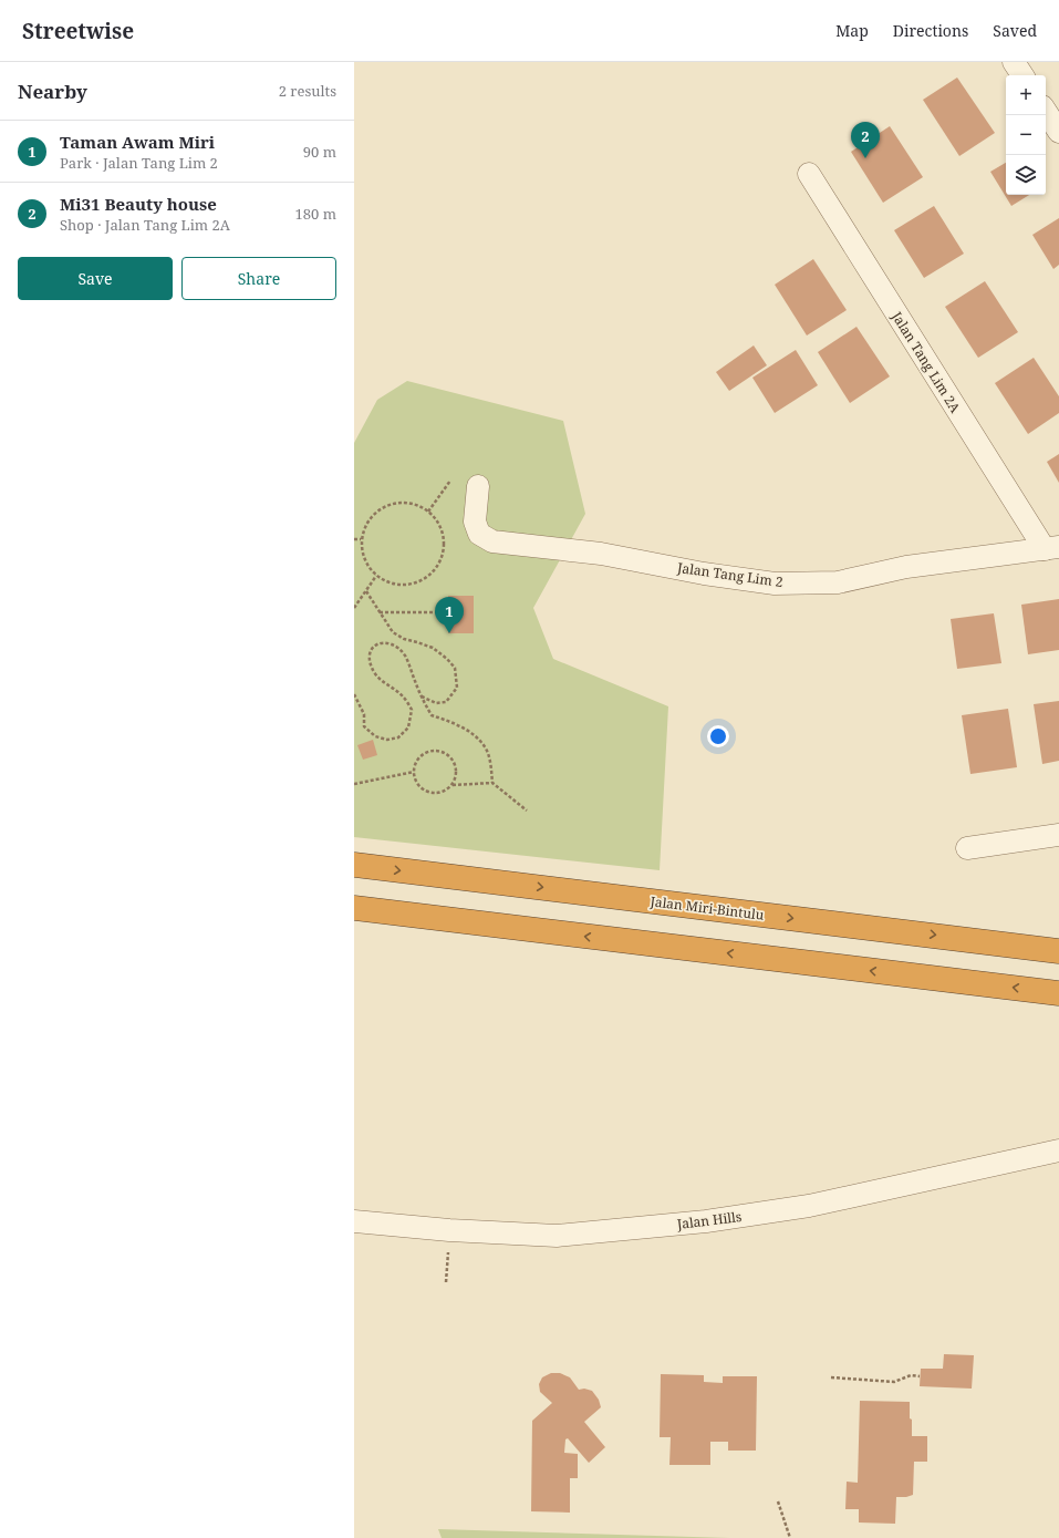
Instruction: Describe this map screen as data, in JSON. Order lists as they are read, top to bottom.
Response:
{
  "streets": {
    "highway": ["Jalan Miri-Bintulu"],
    "street": ["Jalan Tang Lim 2A", "Jalan Tang Lim 2", "Jalan Hills"]
  },
  "crossings": [
    ["Jalan Tang Lim 2A", "Jalan Tang Lim 2"]
  ],
  "page": {
    "header": "Streetwise",
    "nav": ["Map", "Directions", "Saved"],
    "heading": ["Nearby", "2 results"],
    "map_buttons": ["+", "−"],
    "list": [
      {
        "mark": "1",
        "name": "Taman Awam Miri",
        "note": "Park · Jalan Tang Lim 2",
        "value": "90 m"
      },
      {
        "mark": "2",
        "name": "Mi31 Beauty house",
        "note": "Shop · Jalan Tang Lim 2A",
        "value": "180 m"
      }
    ],
    "pins": ["2", "1"],
    "buttons": ["Save", "Share"]
  }
}
